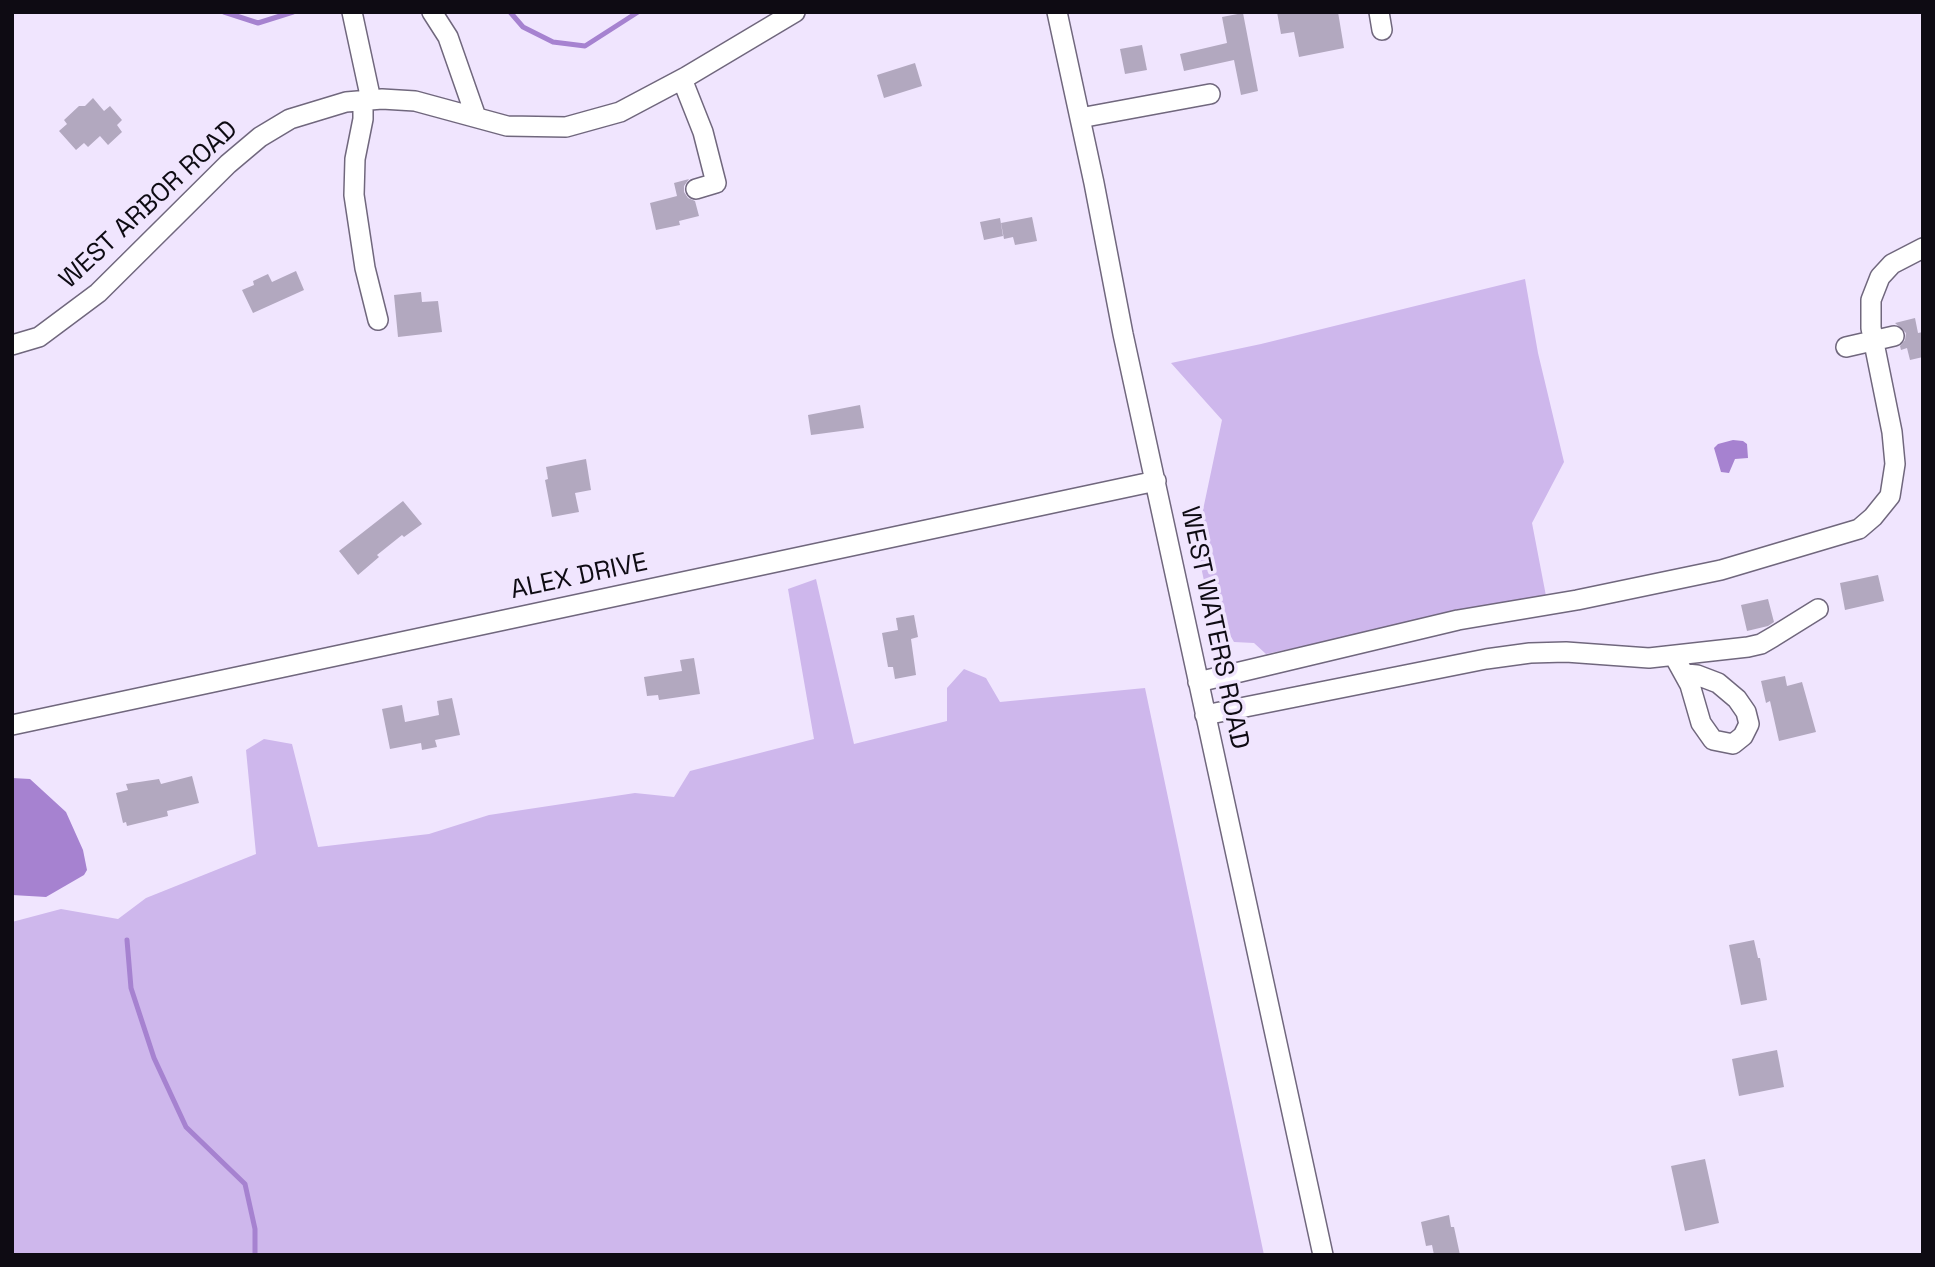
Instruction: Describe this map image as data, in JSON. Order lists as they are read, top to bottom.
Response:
{
  "streets": {
    "street": ["WEST ARBOR ROAD", "ALEX DRIVE", "WEST WATERS ROAD"]
  },
  "crossings": [
    ["ALEX DRIVE", "WEST WATERS ROAD"]
  ]
}
